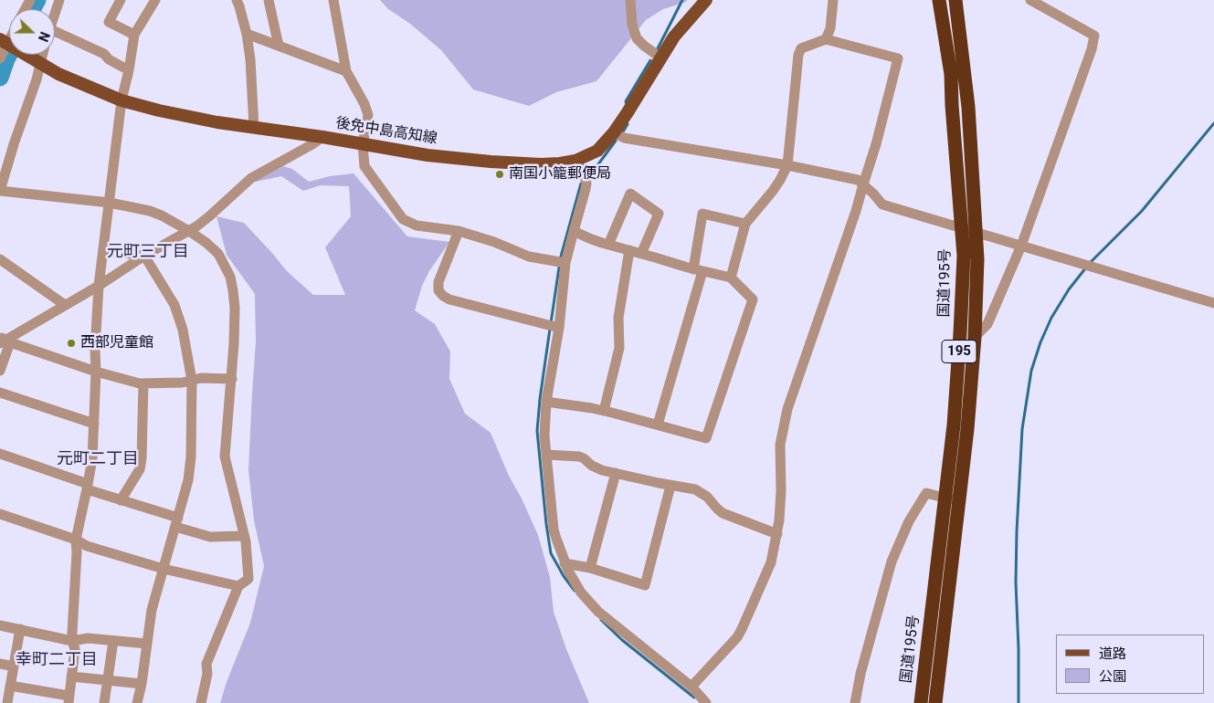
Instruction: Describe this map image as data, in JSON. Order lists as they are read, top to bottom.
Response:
{
  "streets": {
    "highway": ["国道195号", "195"],
    "main road": ["後免中島高知線"]
  },
  "districts": ["元町三丁目", "元町二丁目", "幸町二丁目"],
  "places": ["南国小籠郵便局", "西部児童館"],
  "legend": ["道路", "公園"],
  "north": "right"
}
